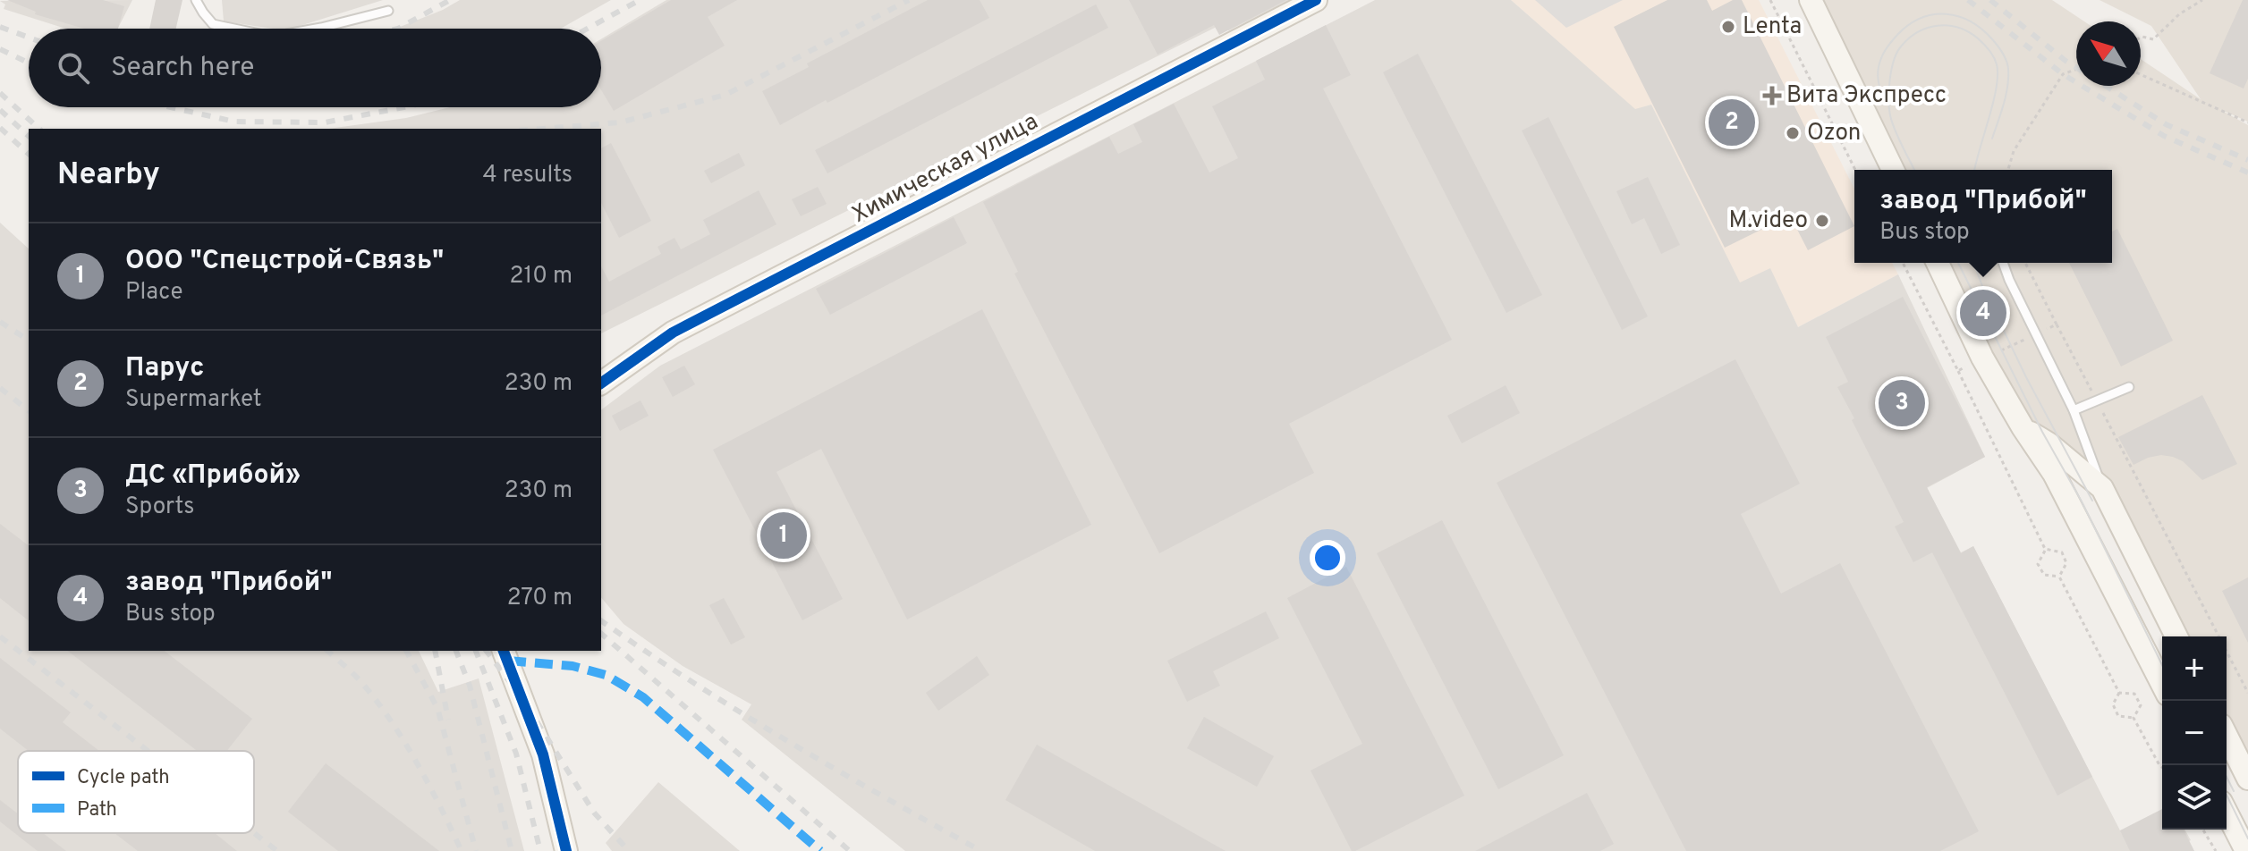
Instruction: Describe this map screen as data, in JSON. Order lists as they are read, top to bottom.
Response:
{
  "streets": {
    "main road": ["Химическая улица"]
  },
  "places": {
    "other": ["Lenta", "Ozon", "M.video"],
    "health": ["Вита Экспресс"]
  },
  "legend": ["Cycle path", "Path"],
  "north": "top left",
  "page": {
    "search": "Search here",
    "pins": [
      "2",
      "4",
      "3",
      "1"
    ],
    "heading": ["Nearby", "4 results"],
    "popup": ["завод \"Прибой\"", "Bus stop"],
    "list": [
      {
        "mark": "1",
        "name": "ООО \"Спецстрой-Связь\"",
        "note": "Place",
        "value": "210 m"
      },
      {
        "mark": "2",
        "name": "Парус",
        "note": "Supermarket",
        "value": "230 m"
      },
      {
        "mark": "3",
        "name": "ДC «Прибой»",
        "note": "Sports",
        "value": "230 m"
      },
      {
        "mark": "4",
        "name": "завод \"Прибой\"",
        "note": "Bus stop",
        "value": "270 m"
      }
    ],
    "map_buttons": ["+", "−"]
  }
}
